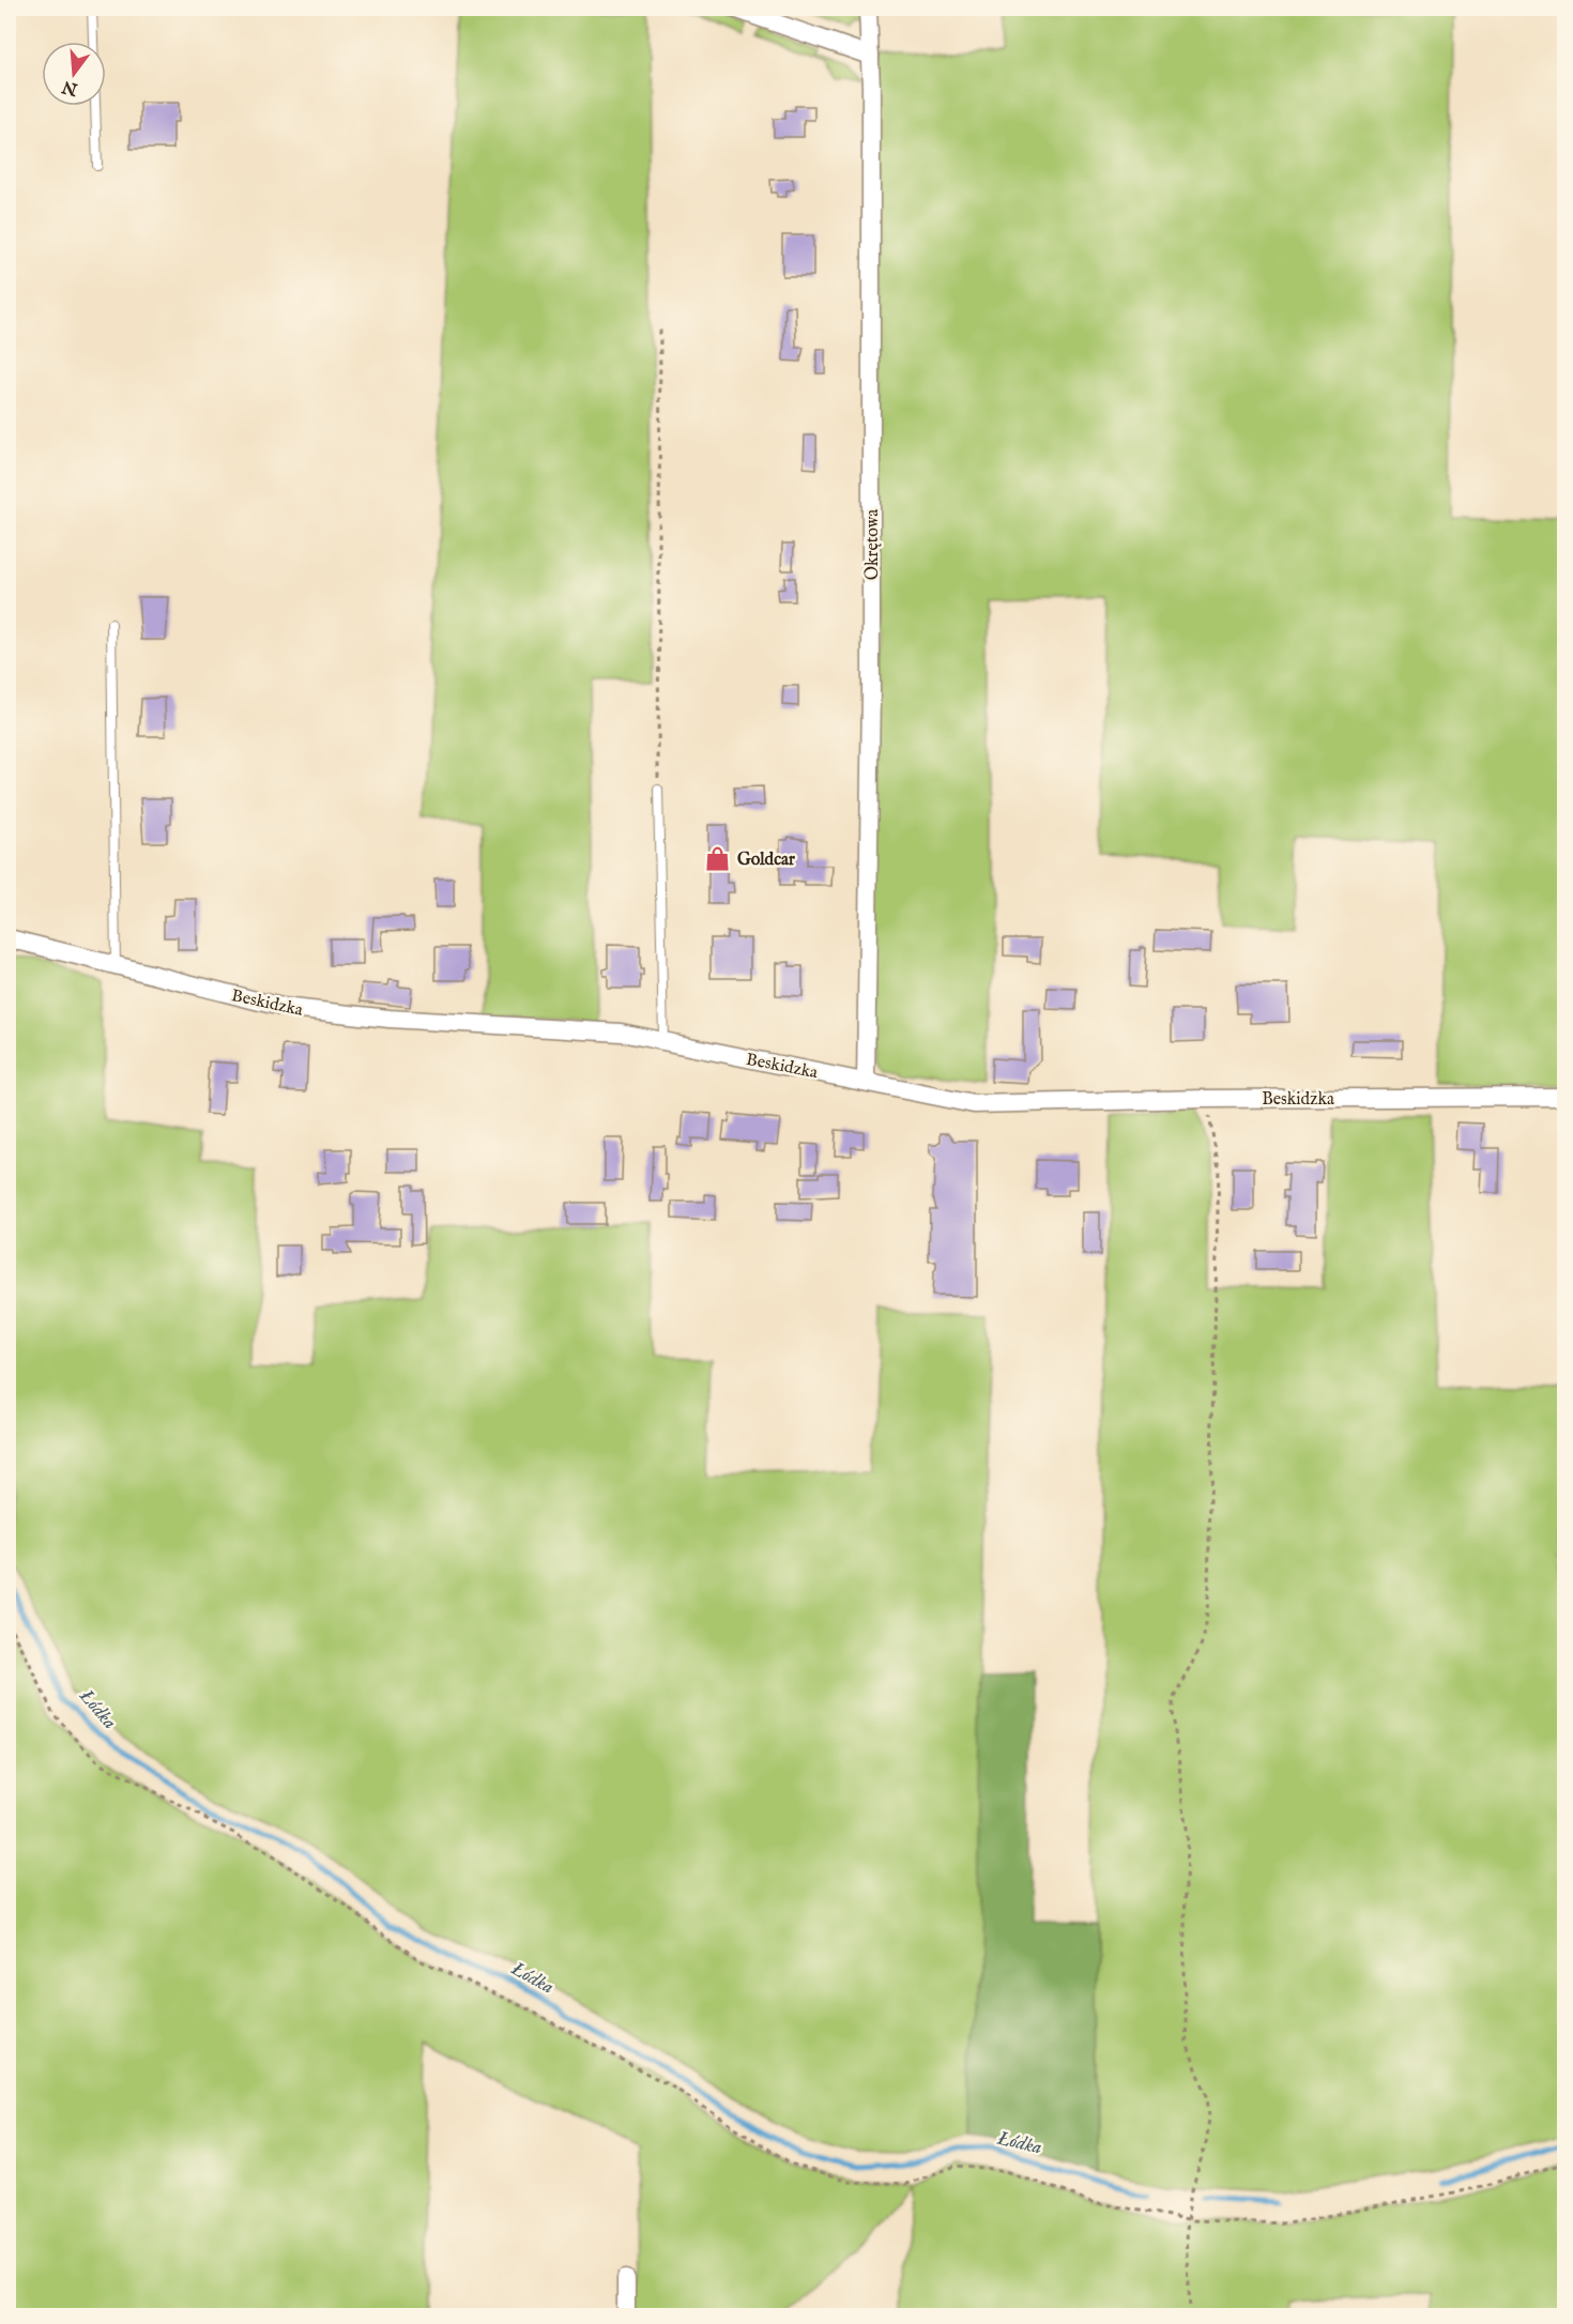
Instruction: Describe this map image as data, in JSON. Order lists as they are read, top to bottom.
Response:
{
  "streets": {
    "street": ["Okrętowa", "Beskidzka"]
  },
  "crossings": [
    ["Okrętowa", "Beskidzka"]
  ],
  "water": ["Łódka"],
  "places": {
    "shop": ["Goldcar"]
  },
  "north": "bottom"
}
